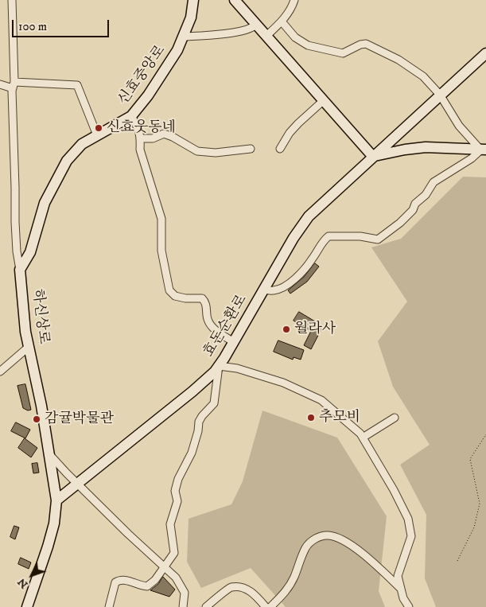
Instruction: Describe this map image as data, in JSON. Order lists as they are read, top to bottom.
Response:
{
  "streets": {
    "street": ["신효중앙로", "하신상로", "효돈순환로"]
  },
  "crossings": [
    ["신효중앙로", "하신상로"],
    ["하신상로", "효돈순환로"]
  ],
  "places": [
    "신효웃동네",
    "월라사",
    "추모비",
    "감귤박물관"
  ],
  "scale_bar": "100 m",
  "north": "bottom left"
}
